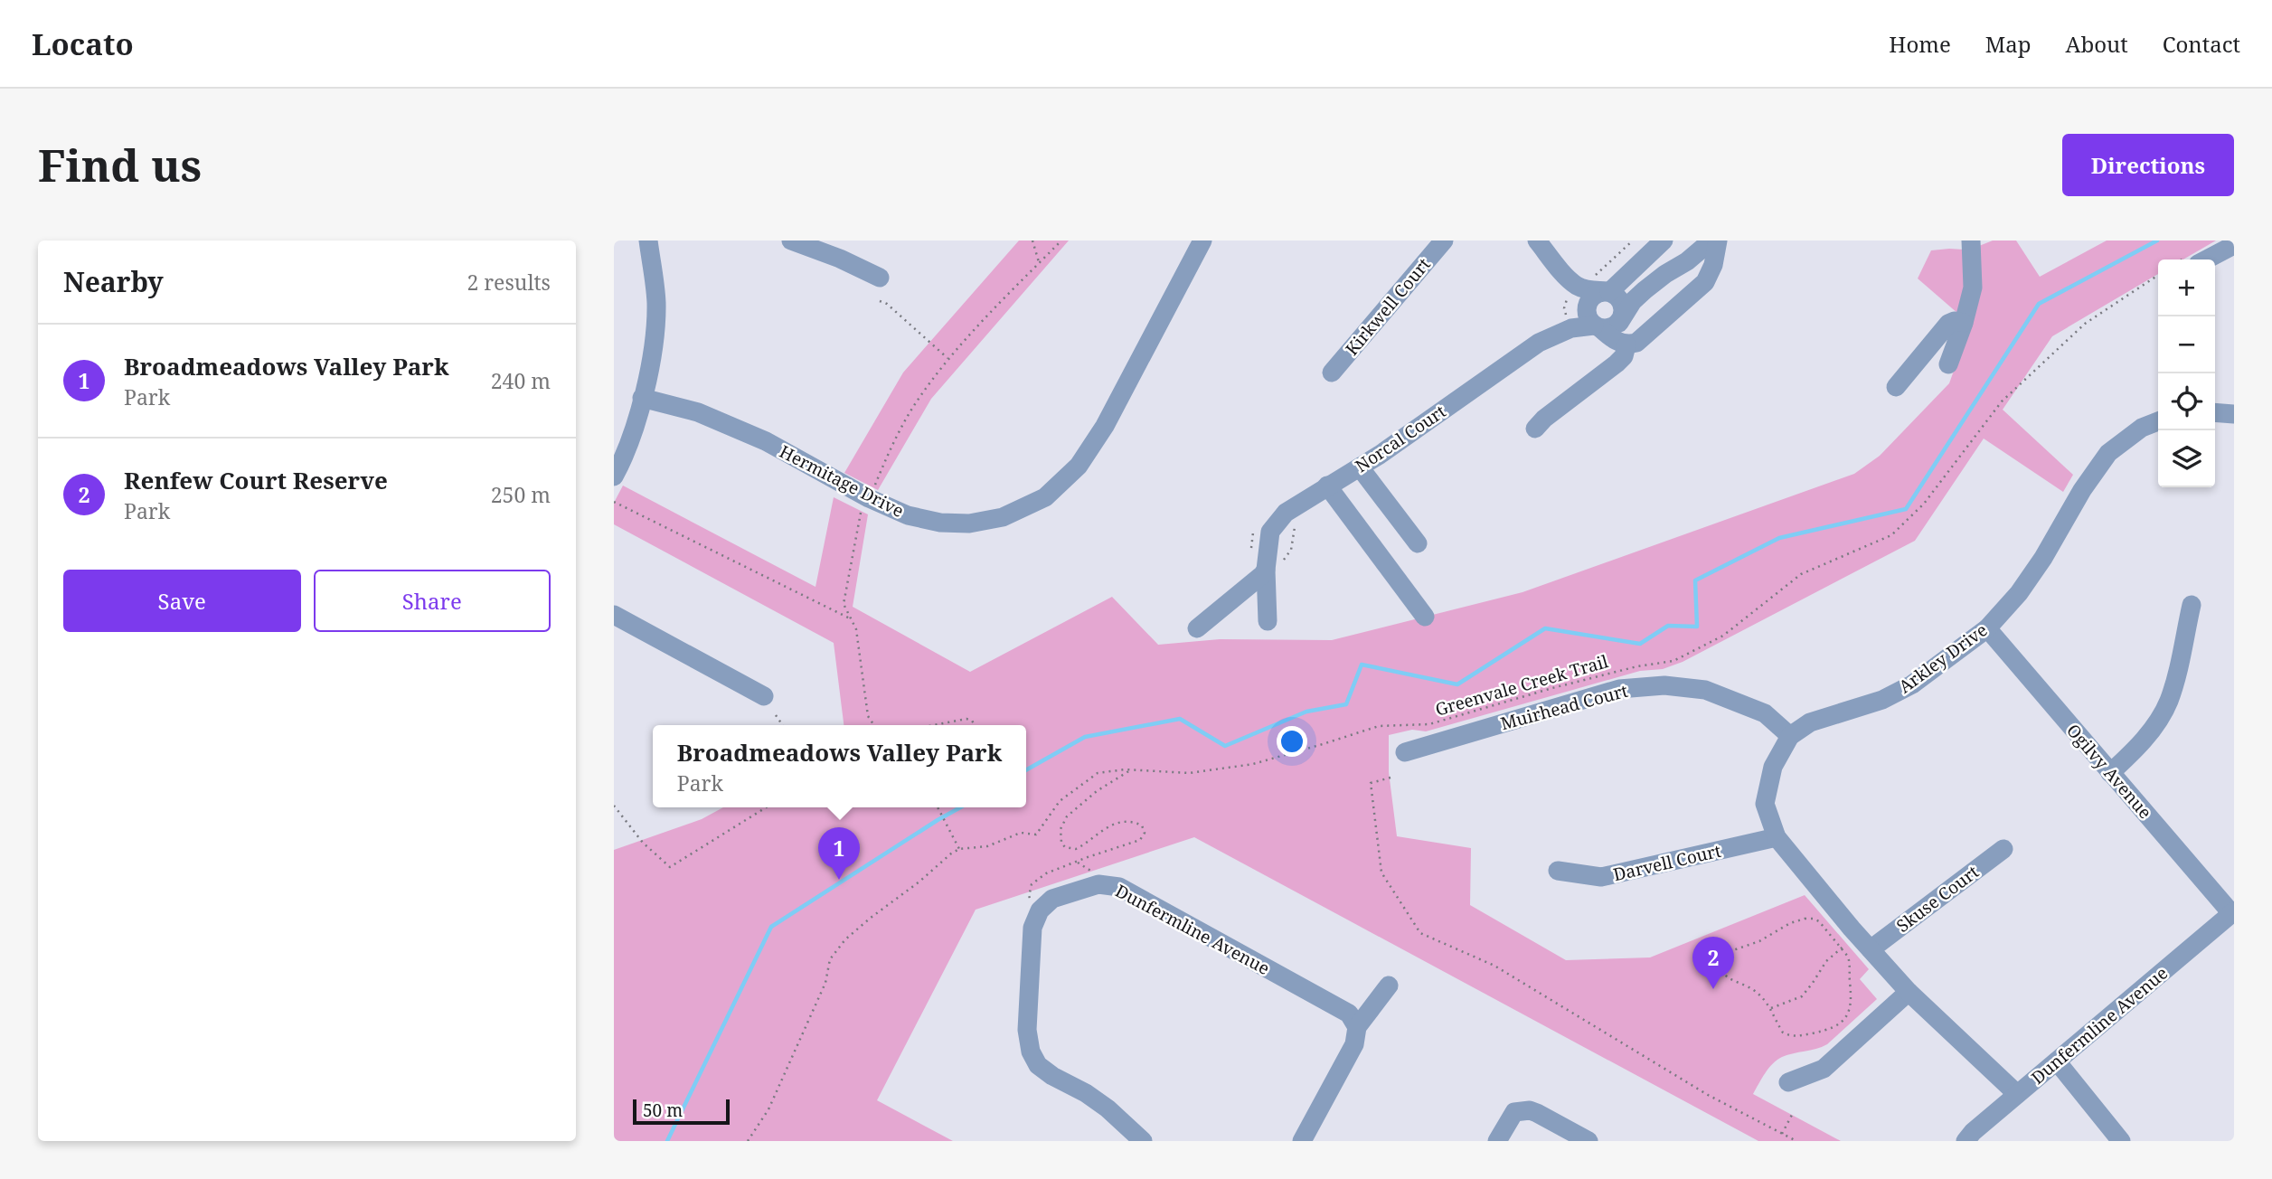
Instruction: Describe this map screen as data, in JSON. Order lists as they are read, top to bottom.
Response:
{
  "streets": {
    "street": [
      "Kirkwell Court",
      "Norcal Court",
      "Hermitage Drive",
      "Arkley Drive",
      "Muirhead Court",
      "Ogilvy Avenue",
      "Darvell Court",
      "Skuse Court",
      "Dunfermline Avenue"
    ],
    "path": ["Greenvale Creek Trail"]
  },
  "crossings": [
    ["Arkley Drive", "Muirhead Court"],
    ["Arkley Drive", "Ogilvy Avenue"],
    ["Ogilvy Avenue", "Dunfermline Avenue"]
  ],
  "scale_bar": "50 m",
  "page": {
    "header": "Locato",
    "nav": [
      "Home",
      "Map",
      "About",
      "Contact"
    ],
    "buttons": [
      "Directions",
      ["Save", "Share"]
    ],
    "title": "Find us",
    "heading": ["Nearby", "2 results"],
    "map_buttons": ["+", "−"],
    "list": [
      {
        "mark": "1",
        "name": "Broadmeadows Valley Park",
        "note": "Park",
        "value": "240 m"
      },
      {
        "mark": "2",
        "name": "Renfew Court Reserve",
        "note": "Park",
        "value": "250 m"
      }
    ],
    "popup": ["Broadmeadows Valley Park", "Park"],
    "pins": ["1", "2"],
    "scale": "50 m"
  }
}
